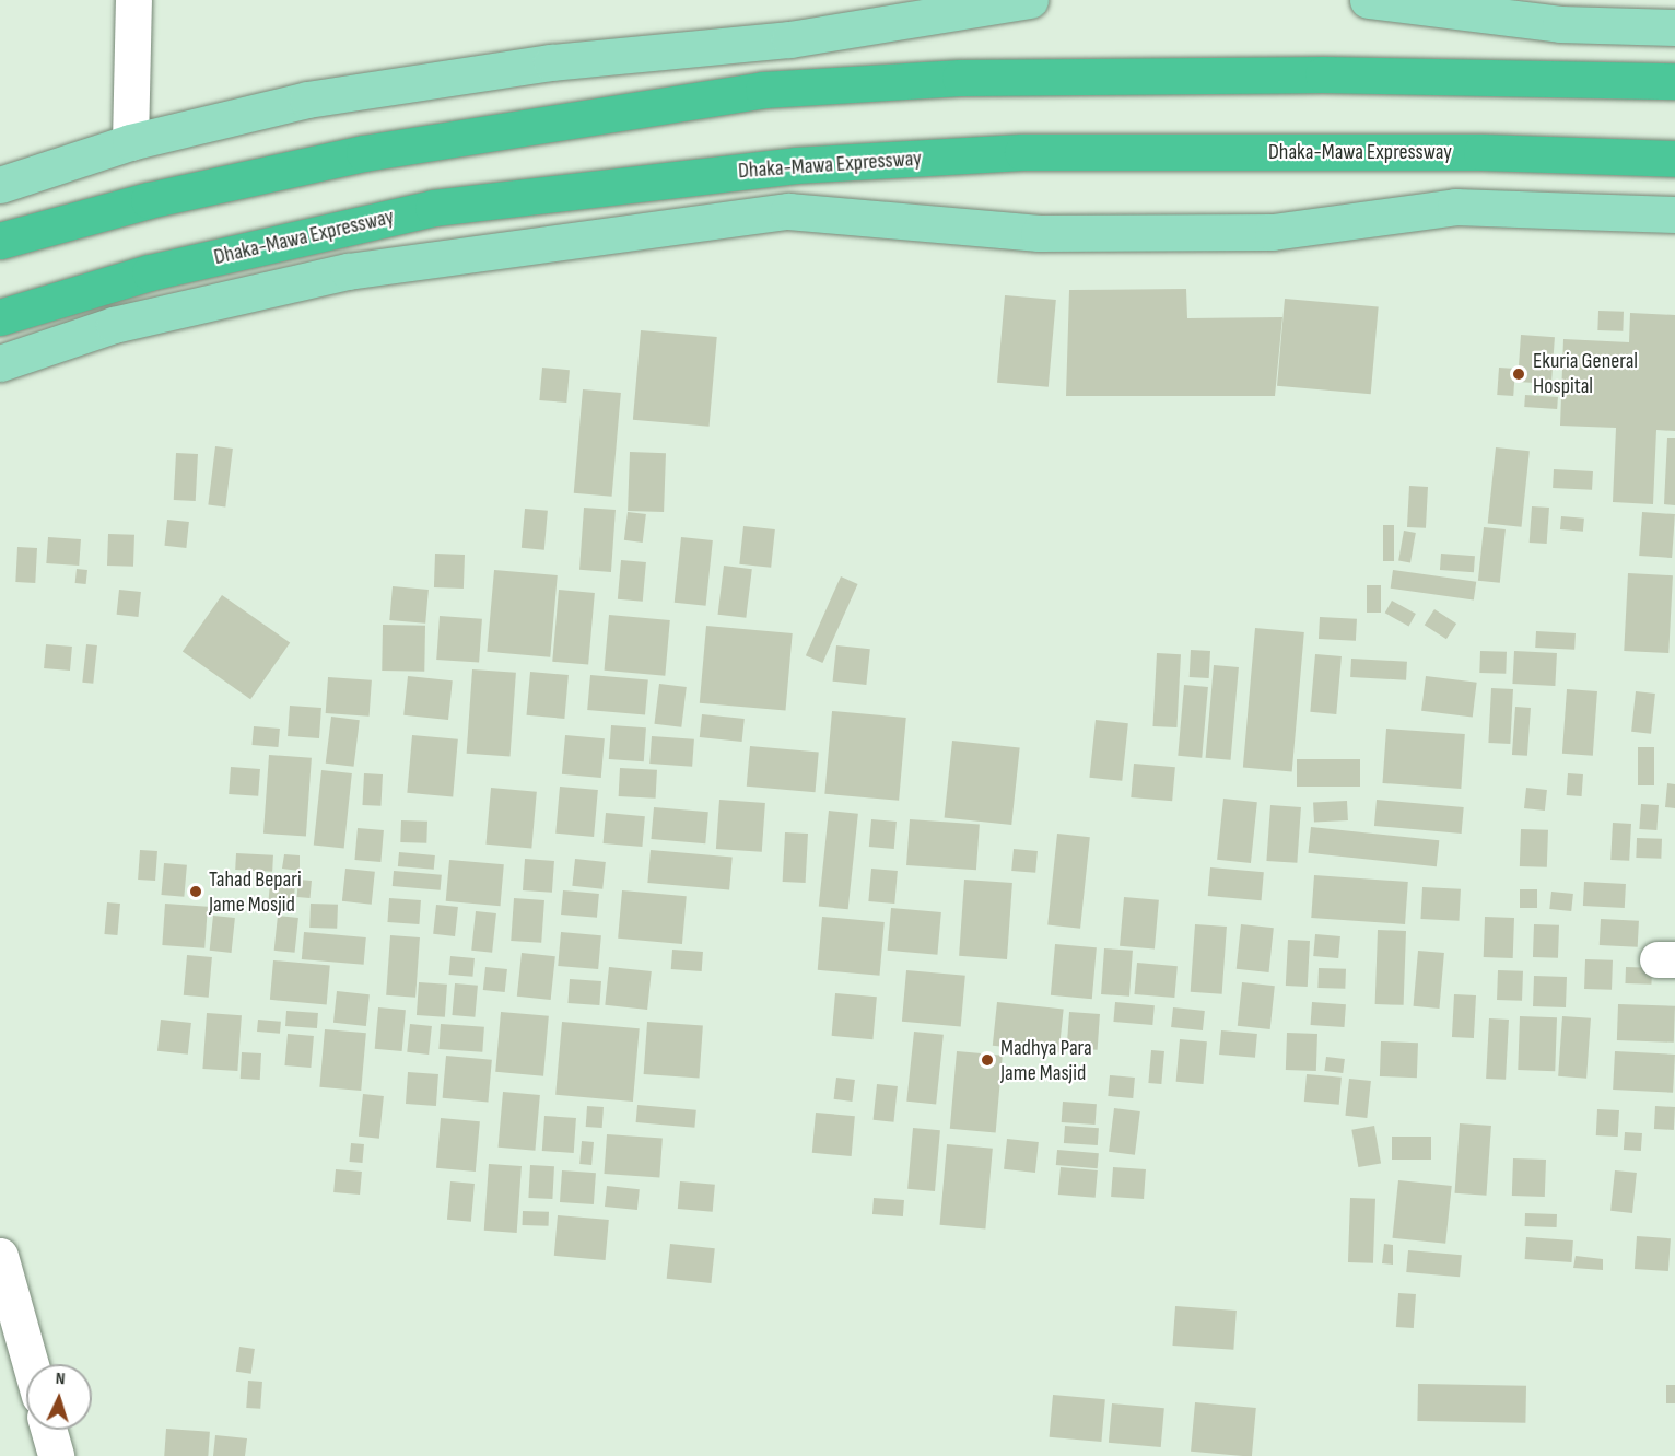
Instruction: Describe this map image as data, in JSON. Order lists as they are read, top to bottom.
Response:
{
  "streets": {
    "highway": ["Dhaka-Mawa Expressway"]
  },
  "places": ["Ekuria General Hospital", "Tahad Bepari Jame Mosjid", "Madhya Para Jame Masjid"],
  "north": "top"
}
